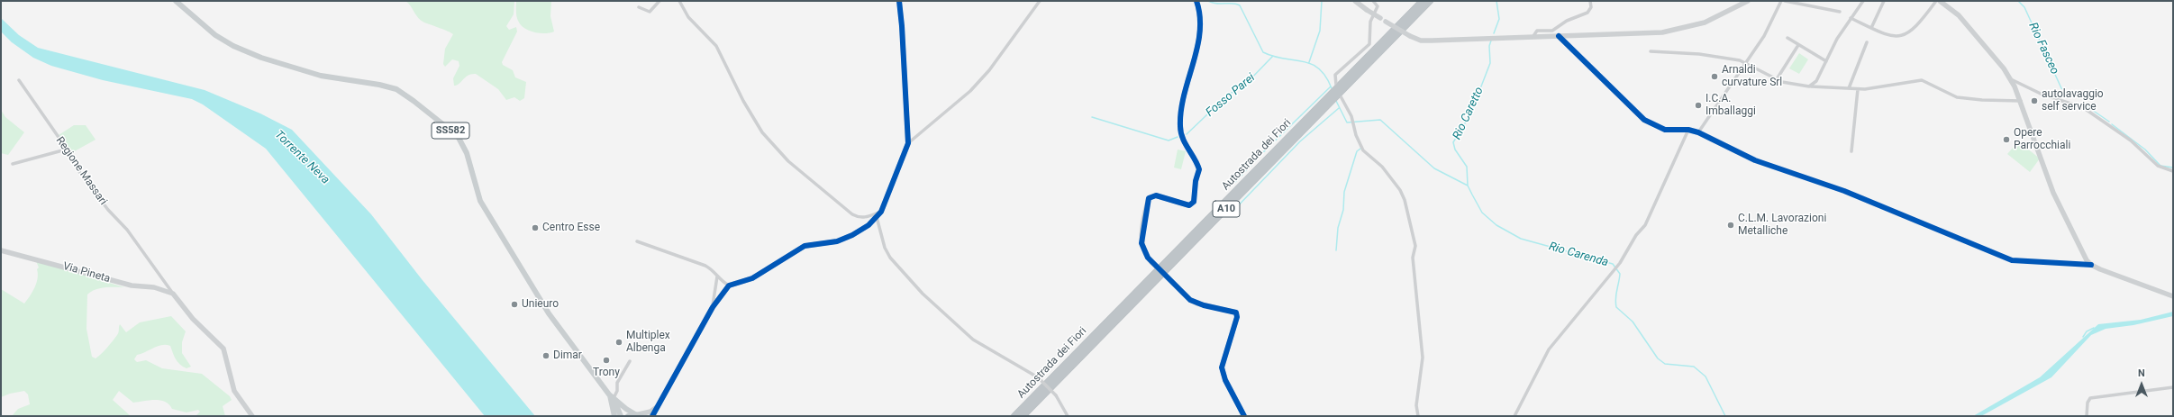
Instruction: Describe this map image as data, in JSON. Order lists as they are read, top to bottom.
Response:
{
  "streets": {
    "highway": ["Autostrada dei Fiori", "A10"],
    "main road": ["SS582"],
    "street": ["Regione Massari", "Via Pineta"]
  },
  "crossings": [
    ["Regione Massari", "Via Pineta"]
  ],
  "water": [
    "Rio Fasceo",
    "Fosso Parei",
    "Rio Caretto",
    "Torrente Neva",
    "Rio Carenda"
  ],
  "places": [
    "Arnaldi curvature Srl",
    "autolavaggio self service",
    "I.C.A. Imballaggi",
    "Opere Parrocchiali",
    "C.L.M. Lavorazioni Metalliche",
    "Centro Esse",
    "Unieuro",
    "Multiplex Albenga",
    "Dimar",
    "Trony"
  ],
  "north": "top"
}
